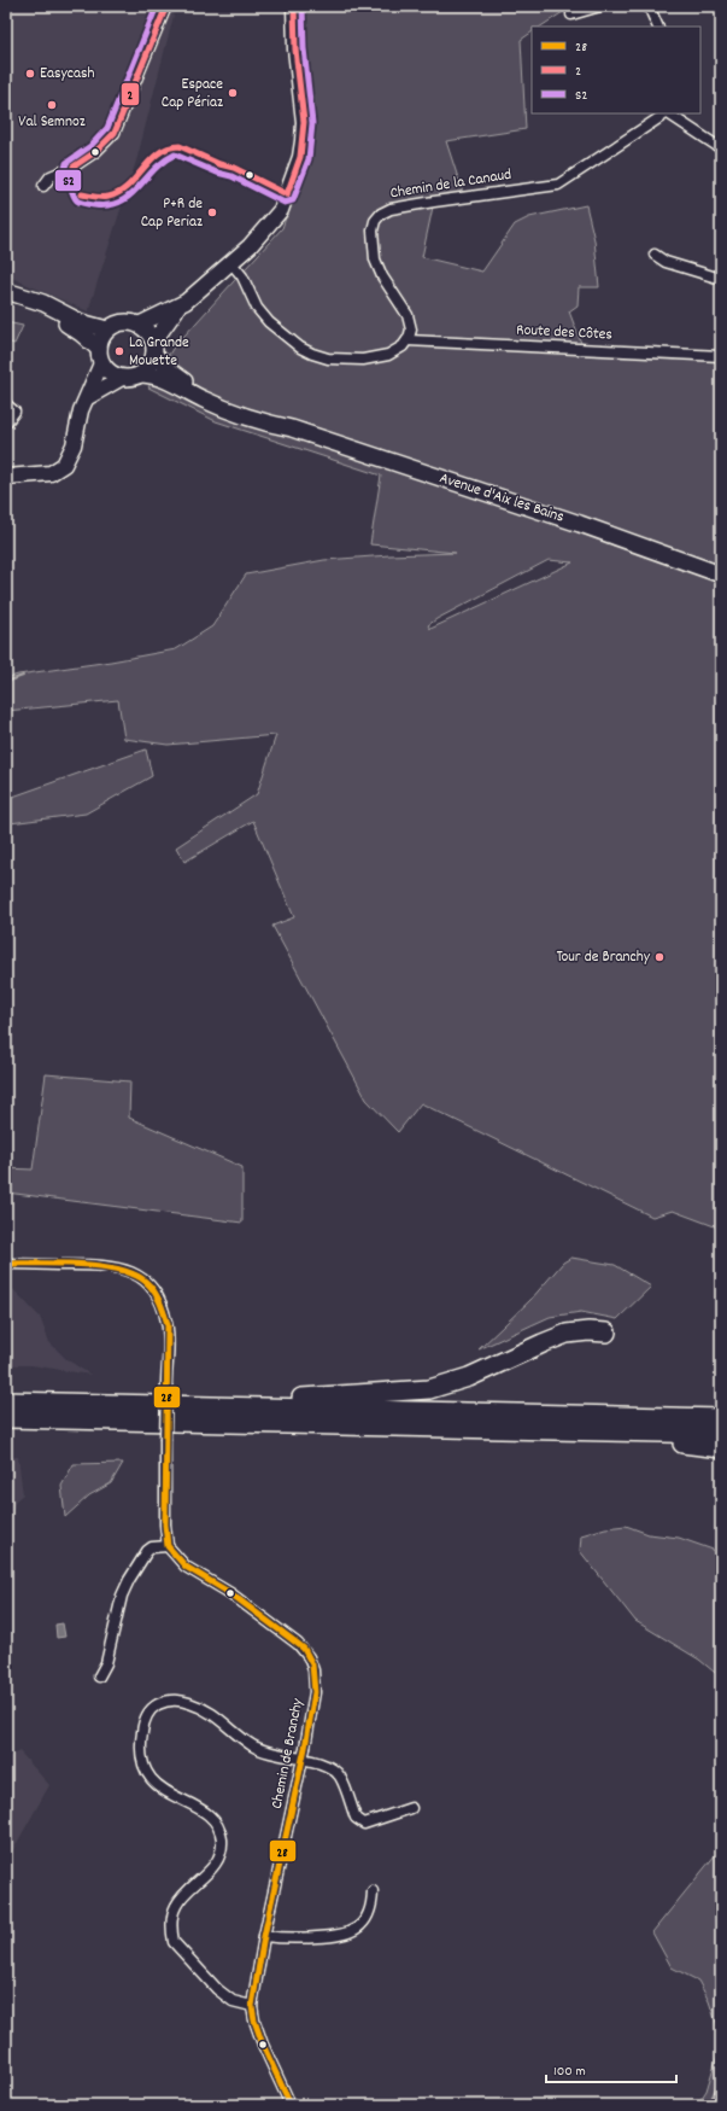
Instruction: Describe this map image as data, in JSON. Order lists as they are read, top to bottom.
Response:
{
  "streets": {
    "main road": ["Avenue d'Aix les Bains"],
    "street": ["Chemin de la Canaud", "Route des Côtes", "Chemin de Branchy"]
  },
  "crossings": [
    ["Chemin de la Canaud", "Route des Côtes"]
  ],
  "places": [
    "Easycash",
    "Espace Cap Périaz",
    "Val Semnoz",
    "P+R de Cap Periaz",
    "La Grande Mouette",
    "Tour de Branchy"
  ],
  "lines": ["transit line 2", "transit line S2", "transit line 28"],
  "legend": ["28", "2", "S2"],
  "scale_bar": "100 m"
}
